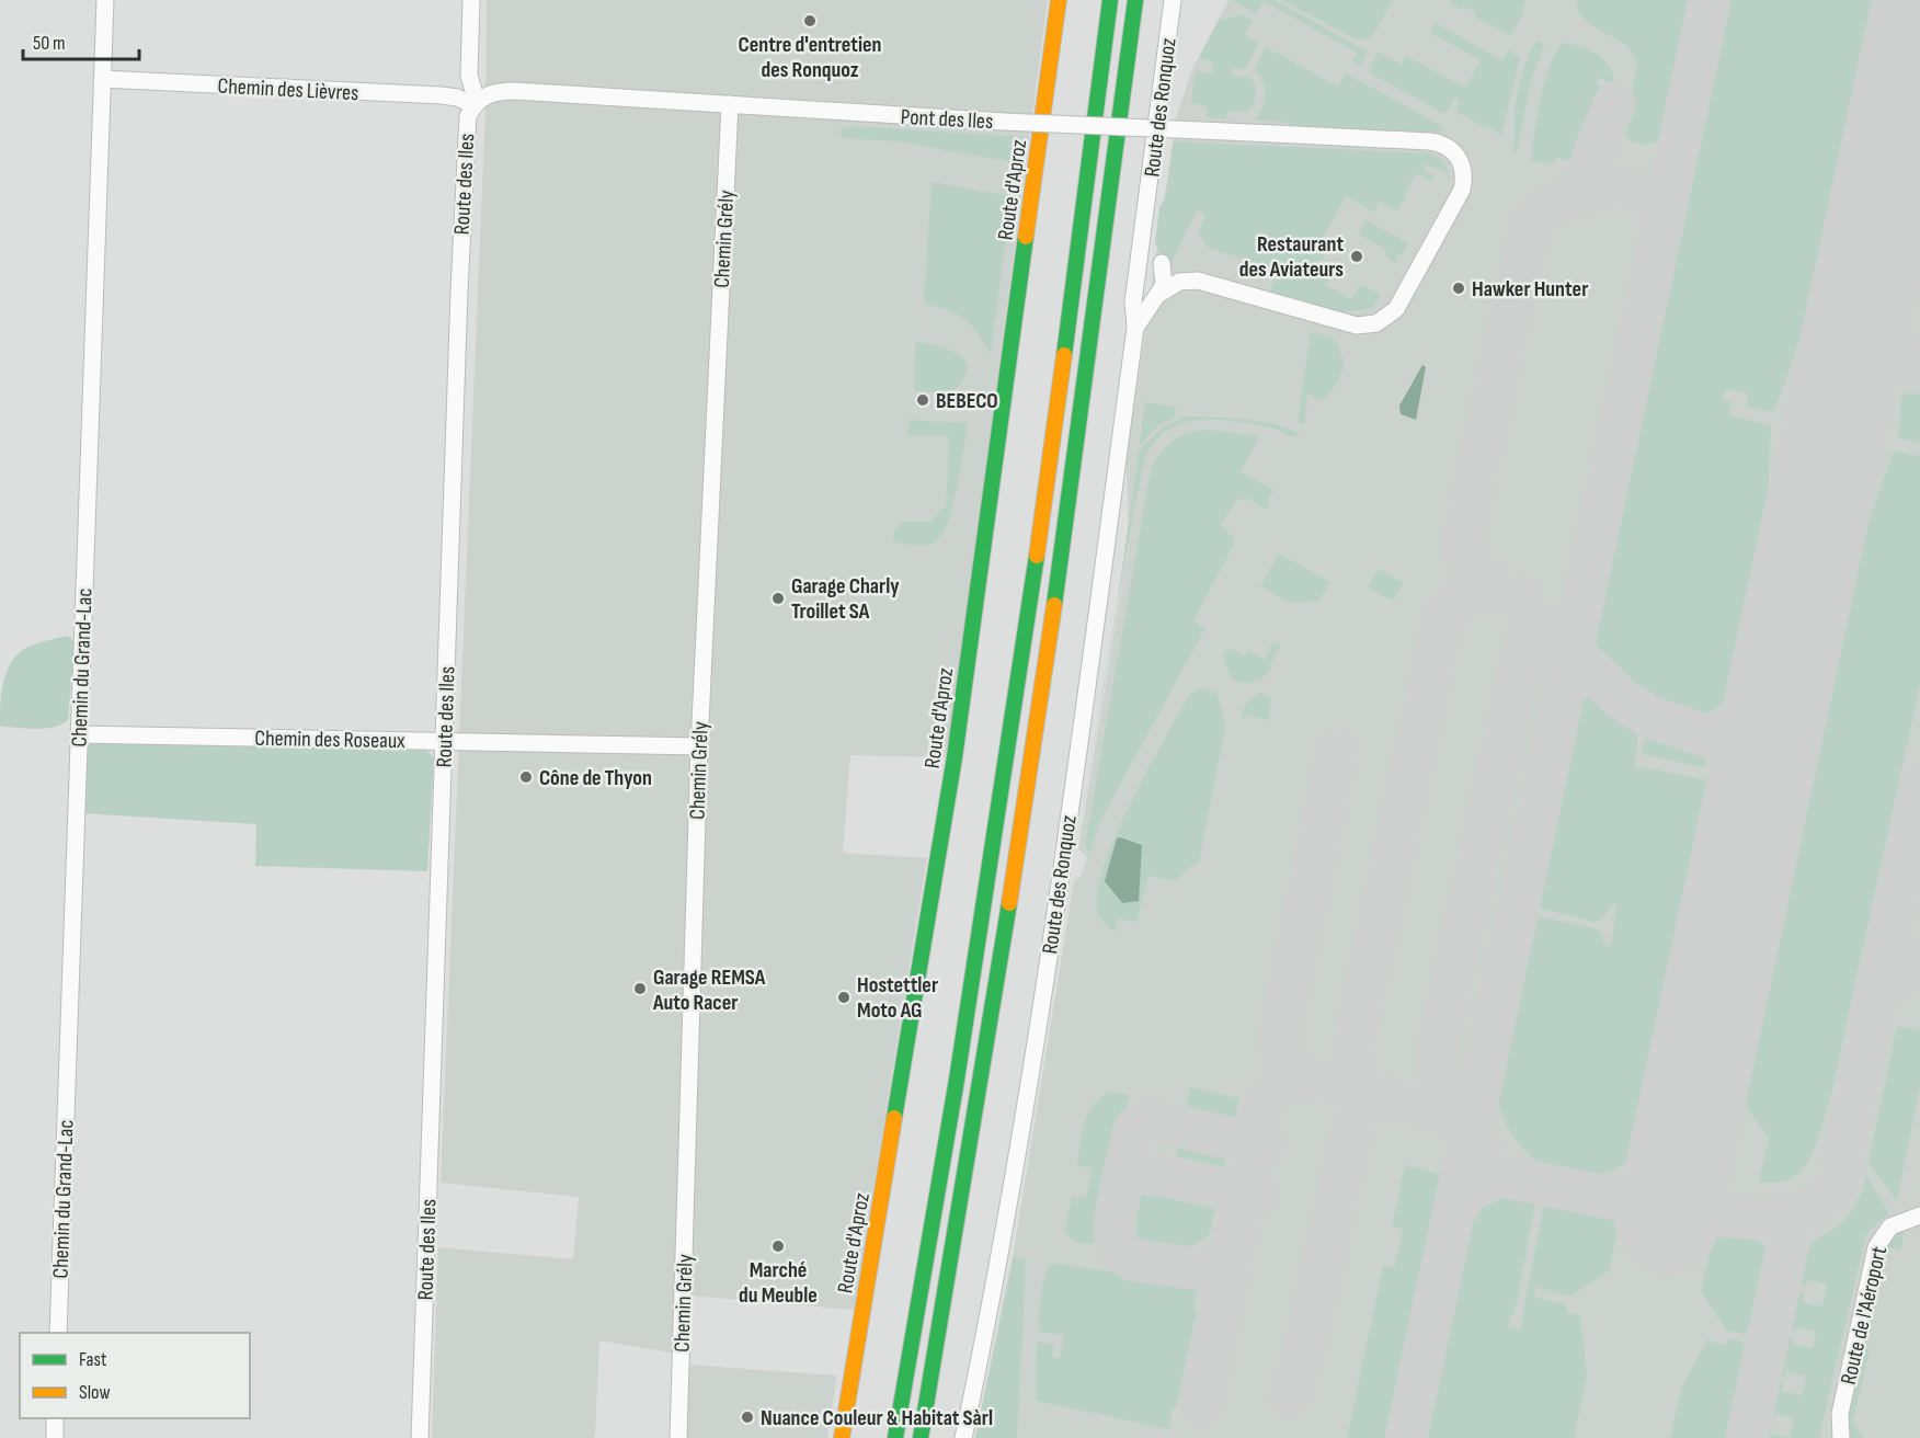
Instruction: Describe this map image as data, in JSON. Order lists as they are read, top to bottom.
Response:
{
  "streets": {
    "main road": ["Route d'Aproz"],
    "street": [
      "Chemin des Lièvres",
      "Route des Ronquoz",
      "Pont des Iles",
      "Route des Iles",
      "Chemin Grély",
      "Chemin du Grand-Lac",
      "Chemin des Roseaux",
      "Route de l'Aéroport"
    ]
  },
  "crossings": [
    ["Chemin des Lièvres", "Pont des Iles"],
    ["Chemin des Lièvres", "Route des Iles"],
    ["Chemin des Lièvres", "Chemin du Grand-Lac"],
    ["Pont des Iles", "Route des Iles"],
    ["Pont des Iles", "Chemin Grély"],
    ["Route des Iles", "Chemin des Roseaux"],
    ["Chemin Grély", "Chemin des Roseaux"],
    ["Chemin du Grand-Lac", "Chemin des Roseaux"]
  ],
  "places": [
    "Centre d'entretien des Ronquoz",
    "Restaurant des Aviateurs",
    "Hawker Hunter",
    "BEBECO",
    "Garage Charly Troillet SA",
    "Cône de Thyon",
    "Garage REMSA Auto Racer",
    "Hostettler Moto AG",
    "Marché du Meuble",
    "Nuance Couleur & Habitat Sàrl"
  ],
  "legend": ["Fast", "Slow"],
  "scale_bar": "50 m"
}
